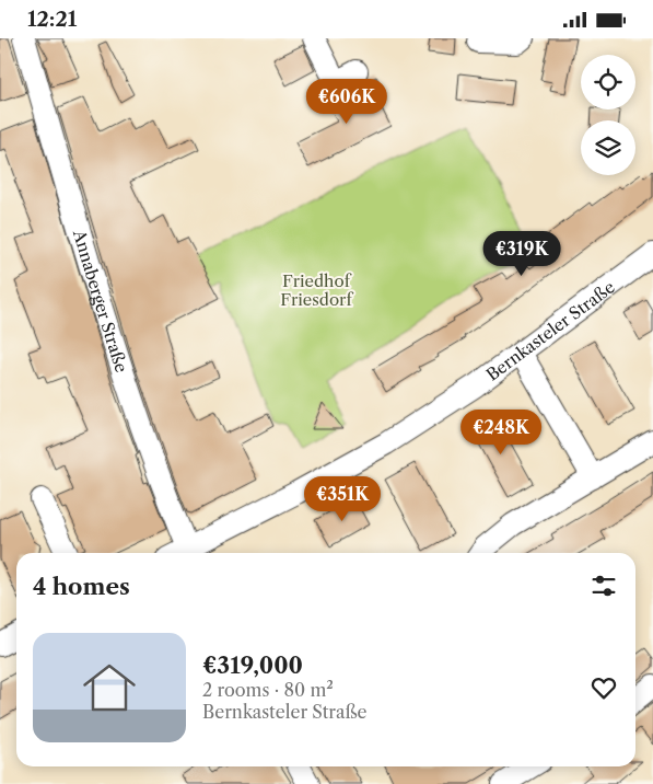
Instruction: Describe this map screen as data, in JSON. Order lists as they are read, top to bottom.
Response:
{
  "streets": {
    "street": ["Annaberger Straße", "Bernkasteler Straße"]
  },
  "parks": ["Friedhof Friesdorf"],
  "page": {
    "status": "12:21",
    "price": [
      "€606K",
      "€319K",
      "€248K",
      "€351K"
    ],
    "heading": "4 homes",
    "list": [
      {
        "name": "€319,000",
        "note": "2 rooms · 80 m² · Bernkasteler Straße"
      }
    ]
  }
}
